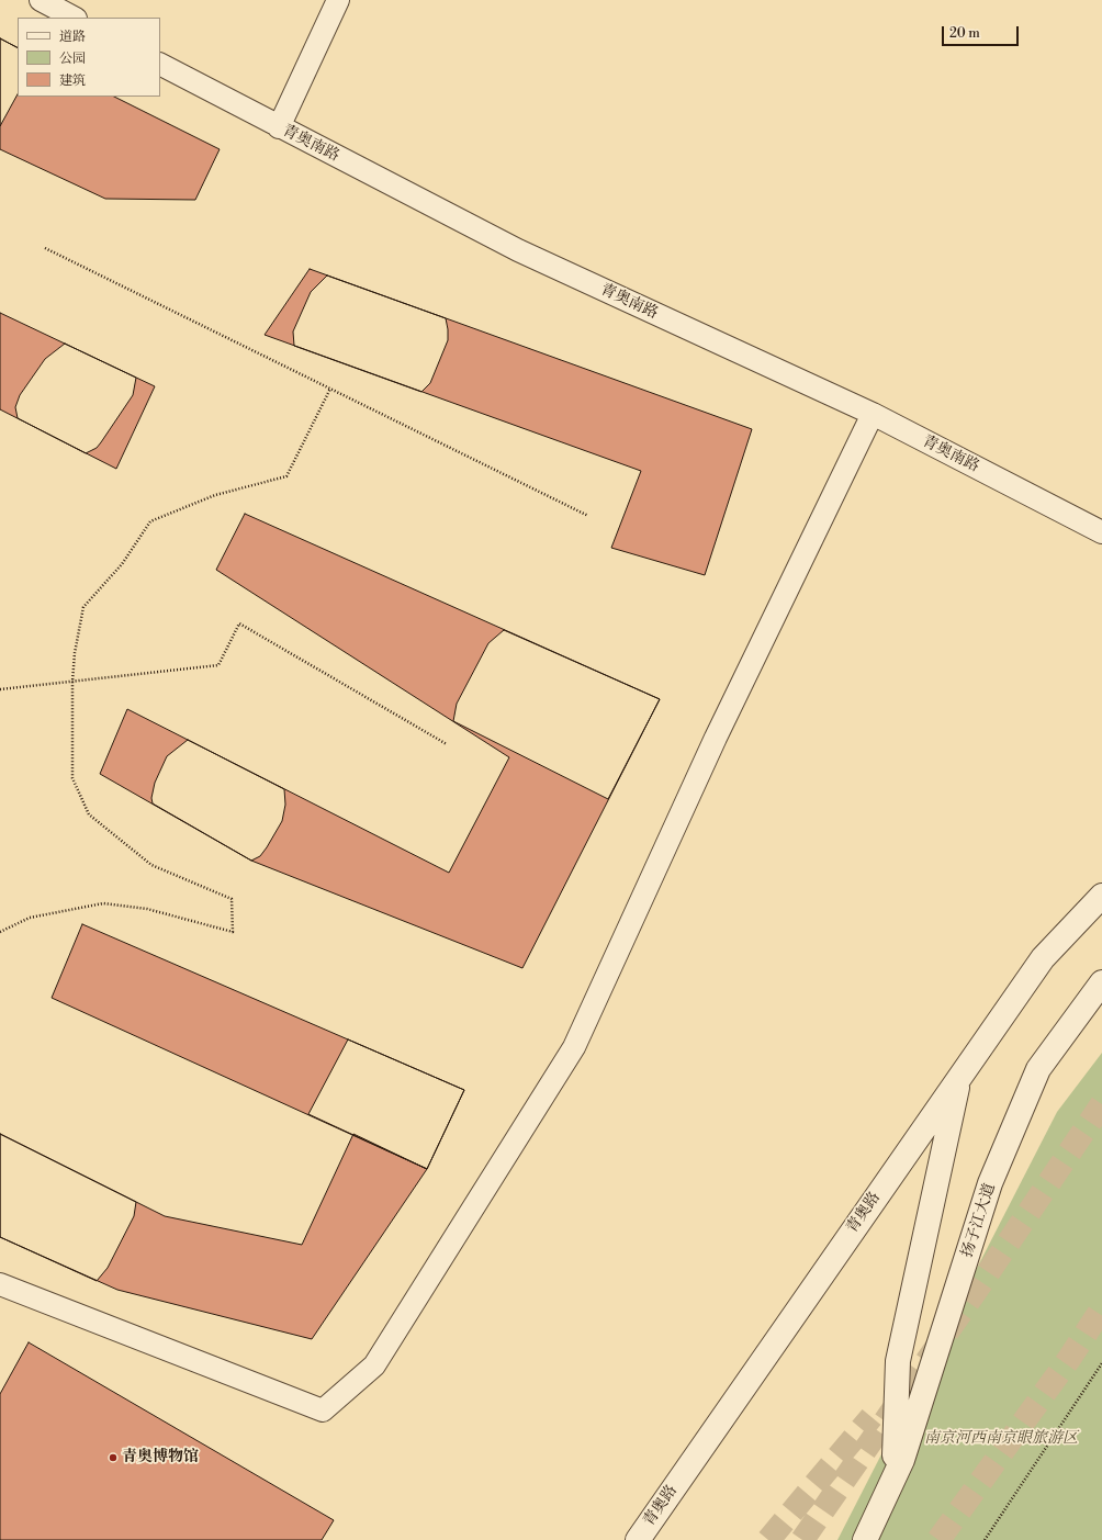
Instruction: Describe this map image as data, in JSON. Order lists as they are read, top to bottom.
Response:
{
  "streets": {
    "street": ["青奥南路", "青奥路", "扬子江大道"]
  },
  "parks": ["南京河西南京眼旅游区"],
  "places": ["青奥博物馆"],
  "legend": ["道路", "公园", "建筑"],
  "scale_bar": "20 m"
}
